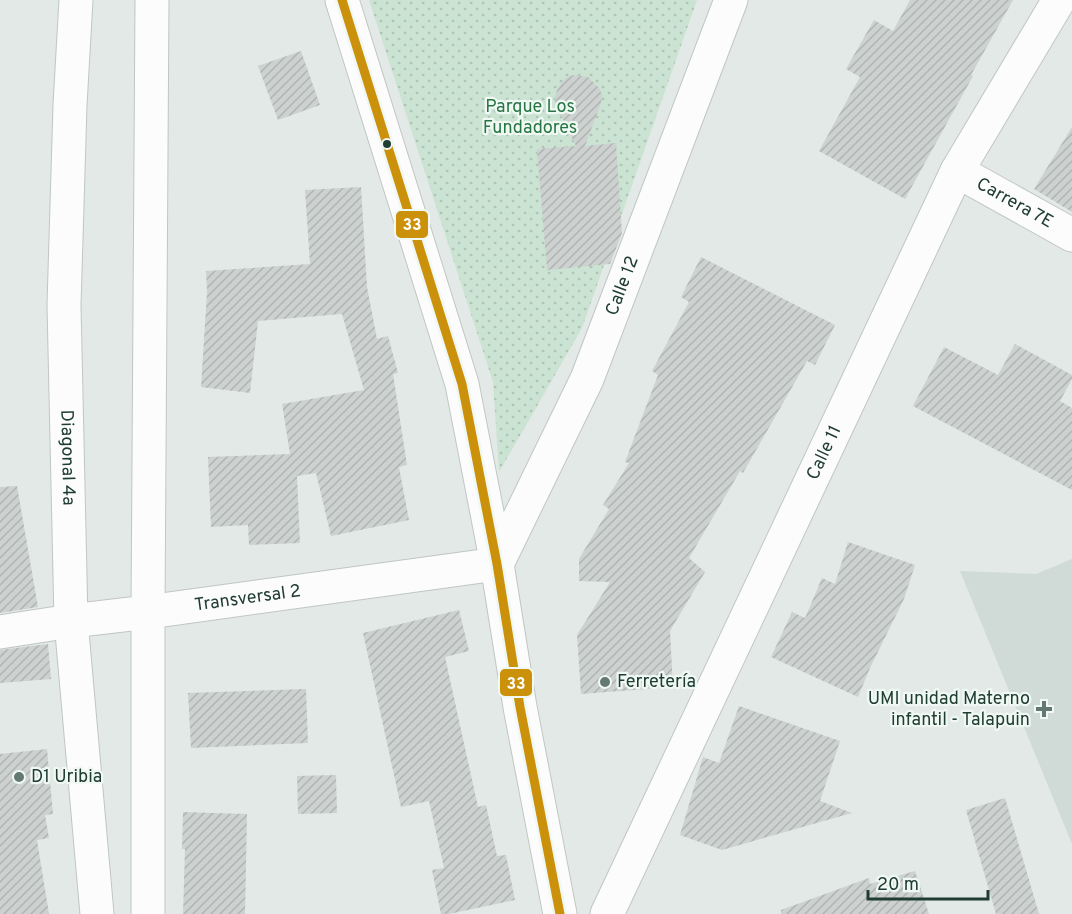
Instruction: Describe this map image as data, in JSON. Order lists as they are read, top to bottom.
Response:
{
  "streets": {
    "street": [
      "Carrera 7E",
      "Calle 12",
      "Calle 11",
      "Diagonal 4a",
      "Transversal 2"
    ]
  },
  "crossings": [
    ["Carrera 7E", "Calle 11"],
    ["Calle 12", "Transversal 2"],
    ["Diagonal 4a", "Transversal 2"]
  ],
  "parks": ["Parque Los Fundadores"],
  "places": {
    "other": ["Ferretería", "D1 Uribia"],
    "health": ["UMI unidad Materno infantil - Talapuin"]
  },
  "lines": ["transit line 33"],
  "scale_bar": "20 m"
}
